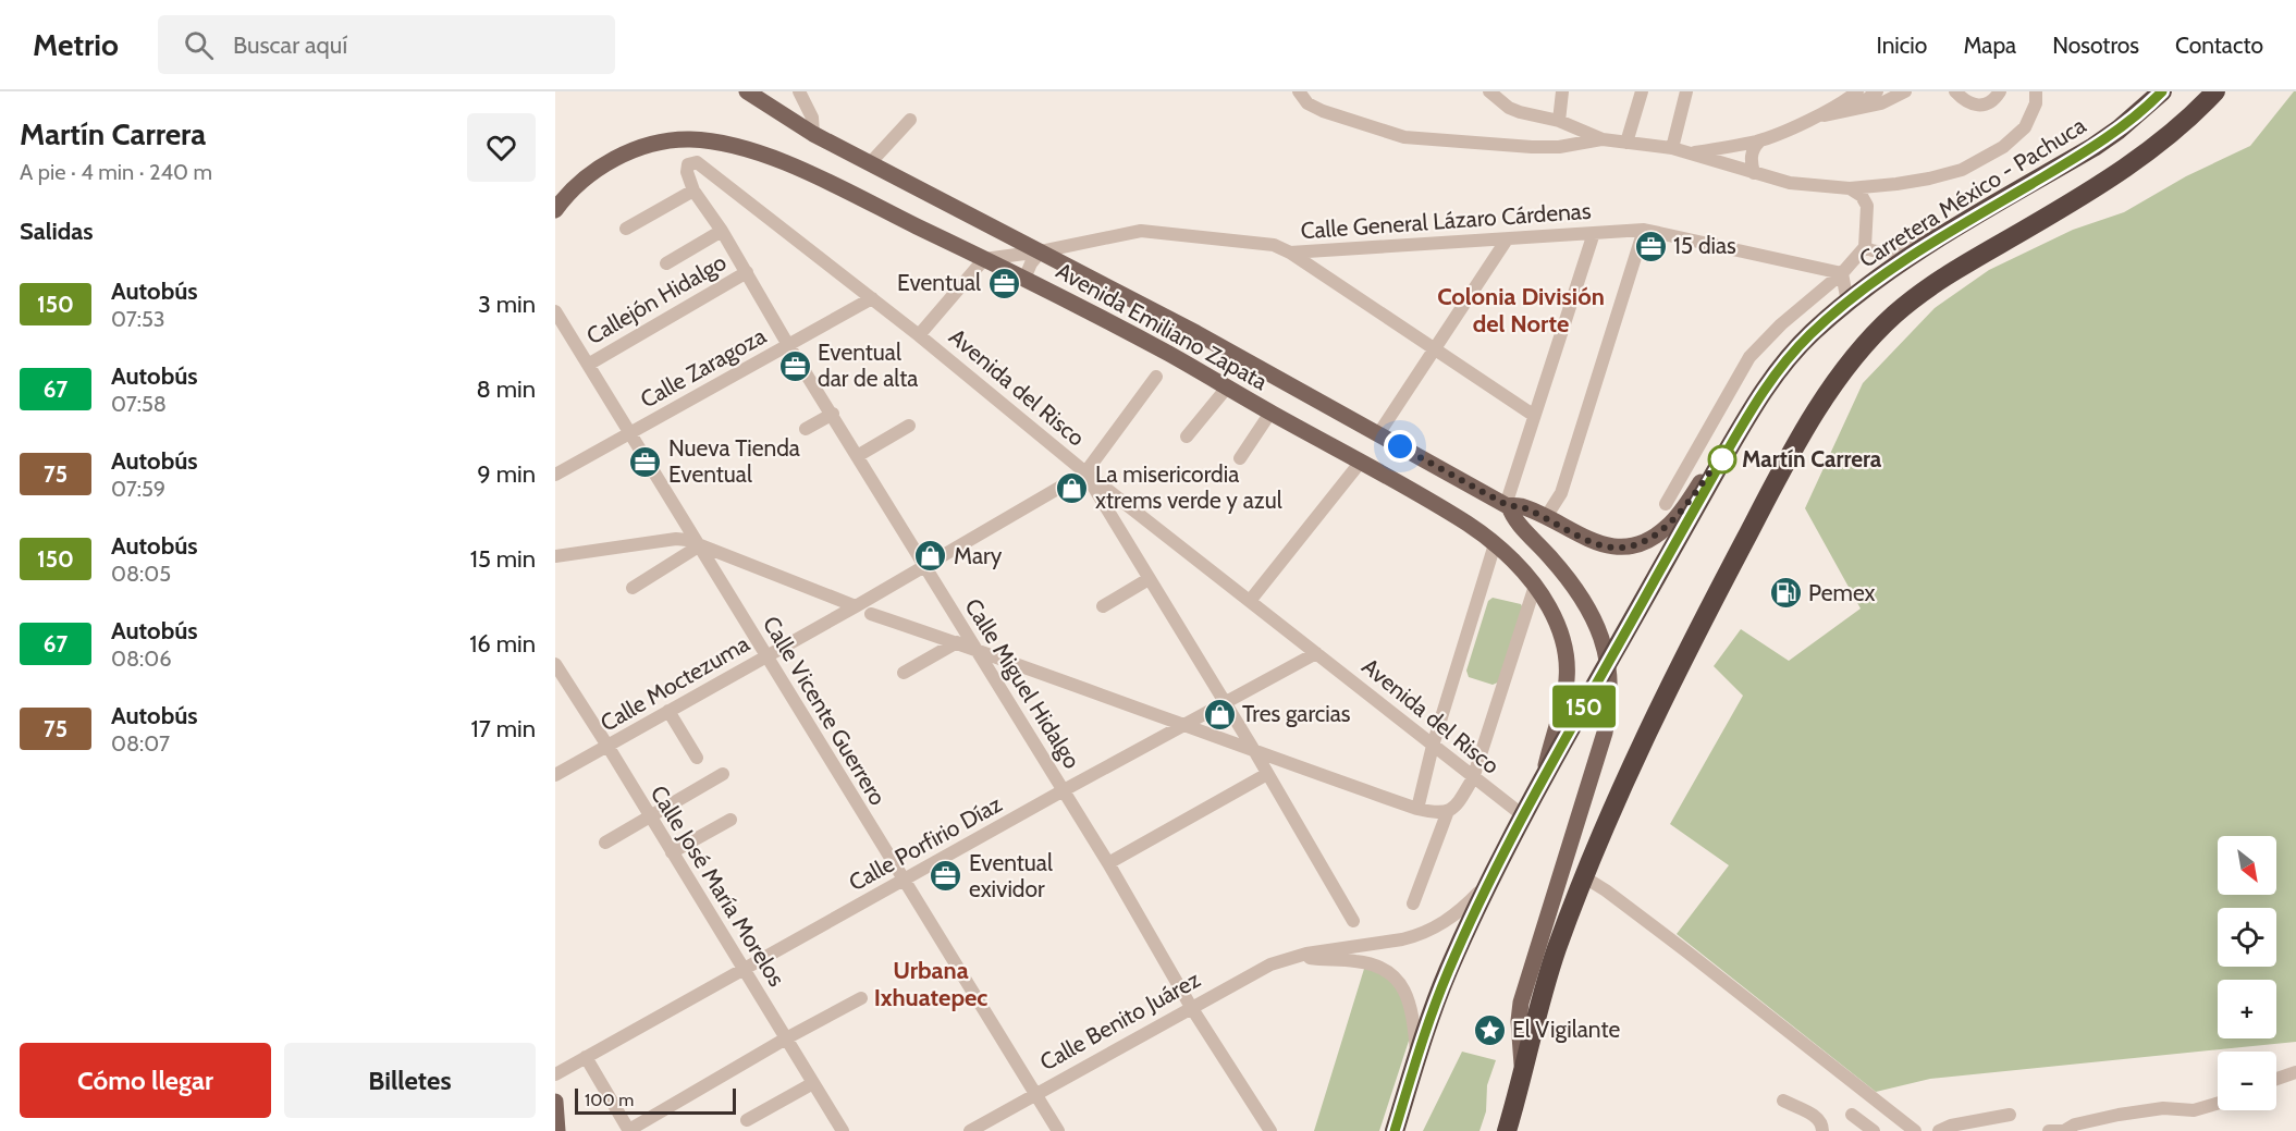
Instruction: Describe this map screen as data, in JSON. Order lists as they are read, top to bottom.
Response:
{
  "streets": {
    "highway": ["Carretera México - Pachuca"],
    "main road": ["Avenida Emiliano Zapata"],
    "street": [
      "Calle General Lázaro Cárdenas",
      "Callejón Hidalgo",
      "Calle Zaragoza",
      "Avenida del Risco",
      "Calle Moctezuma",
      "Calle Miguel Hidalgo",
      "Calle Vicente Guerrero",
      "Calle Porfirio Díaz",
      "Calle José María Morelos",
      "Calle Benito Juárez"
    ]
  },
  "crossings": [
    ["Carretera México - Pachuca", "Avenida Emiliano Zapata"],
    ["Carretera México - Pachuca", "Avenida del Risco"],
    ["Carretera México - Pachuca", "Calle Benito Juárez"],
    ["Calle General Lázaro Cárdenas", "Avenida Emiliano Zapata"],
    ["Callejón Hidalgo", "Calle Miguel Hidalgo"],
    ["Callejón Hidalgo", "Calle Vicente Guerrero"],
    ["Calle Zaragoza", "Avenida del Risco"],
    ["Calle Zaragoza", "Calle Miguel Hidalgo"],
    ["Calle Zaragoza", "Calle Vicente Guerrero"],
    ["Avenida del Risco", "Calle Moctezuma"],
    ["Avenida del Risco", "Calle Miguel Hidalgo"],
    ["Avenida del Risco", "Calle Porfirio Díaz"],
    ["Calle Moctezuma", "Calle Miguel Hidalgo"],
    ["Calle Moctezuma", "Calle Vicente Guerrero"],
    ["Calle Moctezuma", "Calle José María Morelos"],
    ["Calle Miguel Hidalgo", "Calle Porfirio Díaz"],
    ["Calle Miguel Hidalgo", "Calle Benito Juárez"],
    ["Calle Vicente Guerrero", "Calle Porfirio Díaz"],
    ["Calle Vicente Guerrero", "Calle Benito Juárez"],
    ["Calle Porfirio Díaz", "Calle José María Morelos"]
  ],
  "districts": ["Colonia División del Norte", "Urbana Ixhuatepec"],
  "places": {
    "office": [
      "15 dias",
      "Eventual",
      "Eventual dar de alta",
      "Nueva Tienda Eventual",
      "Eventual exividor"
    ],
    "other": ["Martín Carrera"],
    "shop": ["La misericordia xtrems verde y azul", "Mary", "Tres garcias"],
    "fuel station": ["Pemex"],
    "place": ["El Vigilante"]
  },
  "lines": ["bus line 150"],
  "scale_bar": "100 m",
  "north": "bottom right",
  "page": {
    "header": "Metrio",
    "search": "Buscar aquí",
    "nav": [
      "Inicio",
      "Mapa",
      "Nosotros",
      "Contacto"
    ],
    "heading": [
      ["Martín Carrera", "A pie · 4 min · 240 m"],
      "Salidas"
    ],
    "on_map": "150",
    "list": [
      {
        "mark": "150",
        "name": "Autobús",
        "note": "07:53",
        "value": "3 min"
      },
      {
        "mark": "67",
        "name": "Autobús",
        "note": "07:58",
        "value": "8 min"
      },
      {
        "mark": "75",
        "name": "Autobús",
        "note": "07:59",
        "value": "9 min"
      },
      {
        "mark": "150",
        "name": "Autobús",
        "note": "08:05",
        "value": "15 min"
      },
      {
        "mark": "67",
        "name": "Autobús",
        "note": "08:06",
        "value": "16 min"
      },
      {
        "mark": "75",
        "name": "Autobús",
        "note": "08:07",
        "value": "17 min"
      }
    ],
    "map_buttons": ["+", "−"],
    "buttons": ["Cómo llegar", "Billetes"],
    "scale": "100 m"
  }
}
